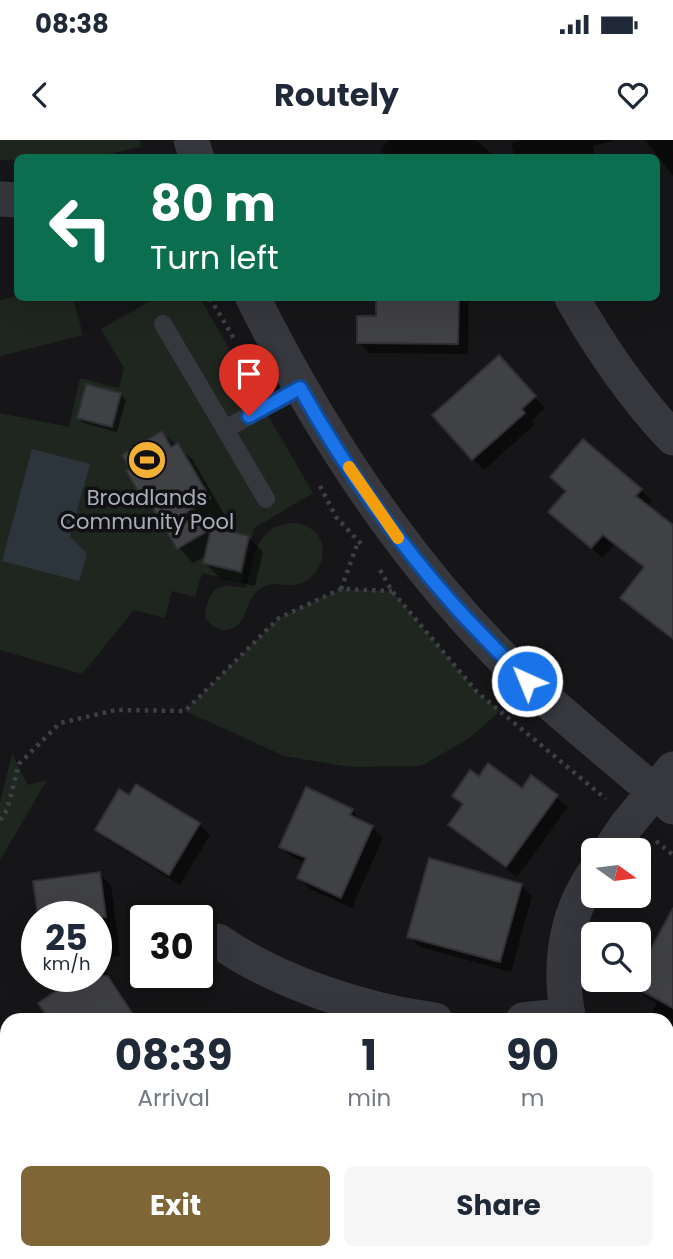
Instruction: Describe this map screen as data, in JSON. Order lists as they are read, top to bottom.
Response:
{
  "places": {
    "sports": ["Broadlands Community Pool"]
  },
  "north": "right",
  "page": {
    "status": "08:38",
    "header": "Routely",
    "turn": ["80 m", "Turn left"],
    "speed": "25 km/h",
    "limit": "30",
    "eta": [
      "08:39",
      "Arrival",
      "1",
      "min",
      "90",
      "m"
    ],
    "buttons": ["Exit", "Share"]
  }
}
